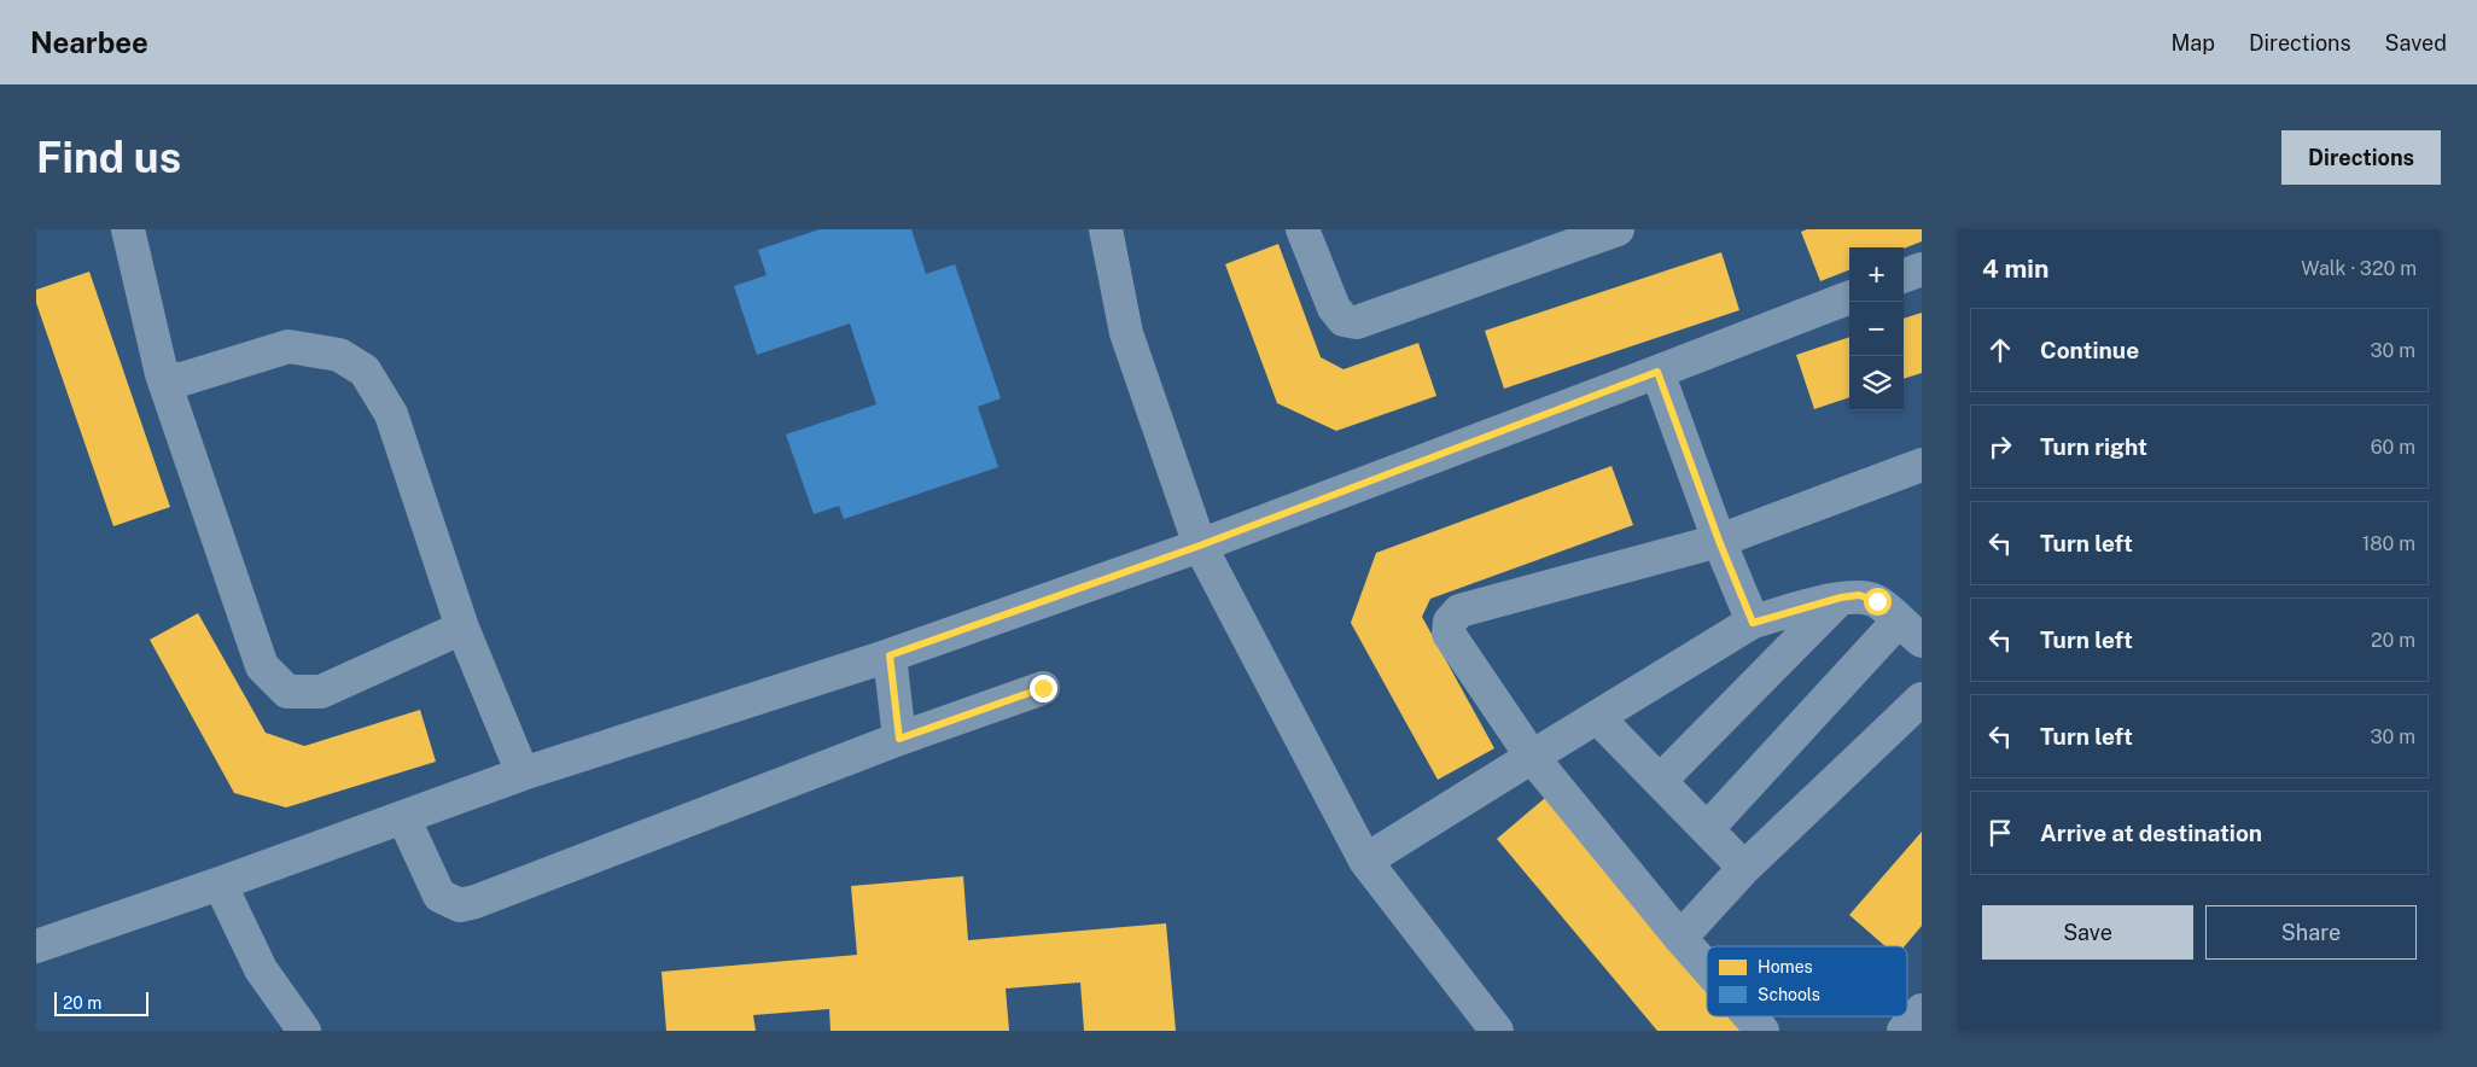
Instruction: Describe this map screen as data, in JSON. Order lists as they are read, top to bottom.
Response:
{
  "legend": ["Homes", "Schools"],
  "scale_bar": "20 m",
  "page": {
    "header": "Nearbee",
    "nav": ["Map", "Directions", "Saved"],
    "buttons": [
      "Directions",
      ["Save", "Share"]
    ],
    "title": "Find us",
    "heading": ["4 min", "Walk · 320 m"],
    "map_buttons": ["+", "−"],
    "list": [
      ["Continue", "30 m"],
      ["Turn right", "60 m"],
      ["Turn left", "180 m"],
      ["Turn left", "20 m"],
      ["Turn left", "30 m"],
      "Arrive at destination"
    ],
    "scale": "20 m"
  }
}
